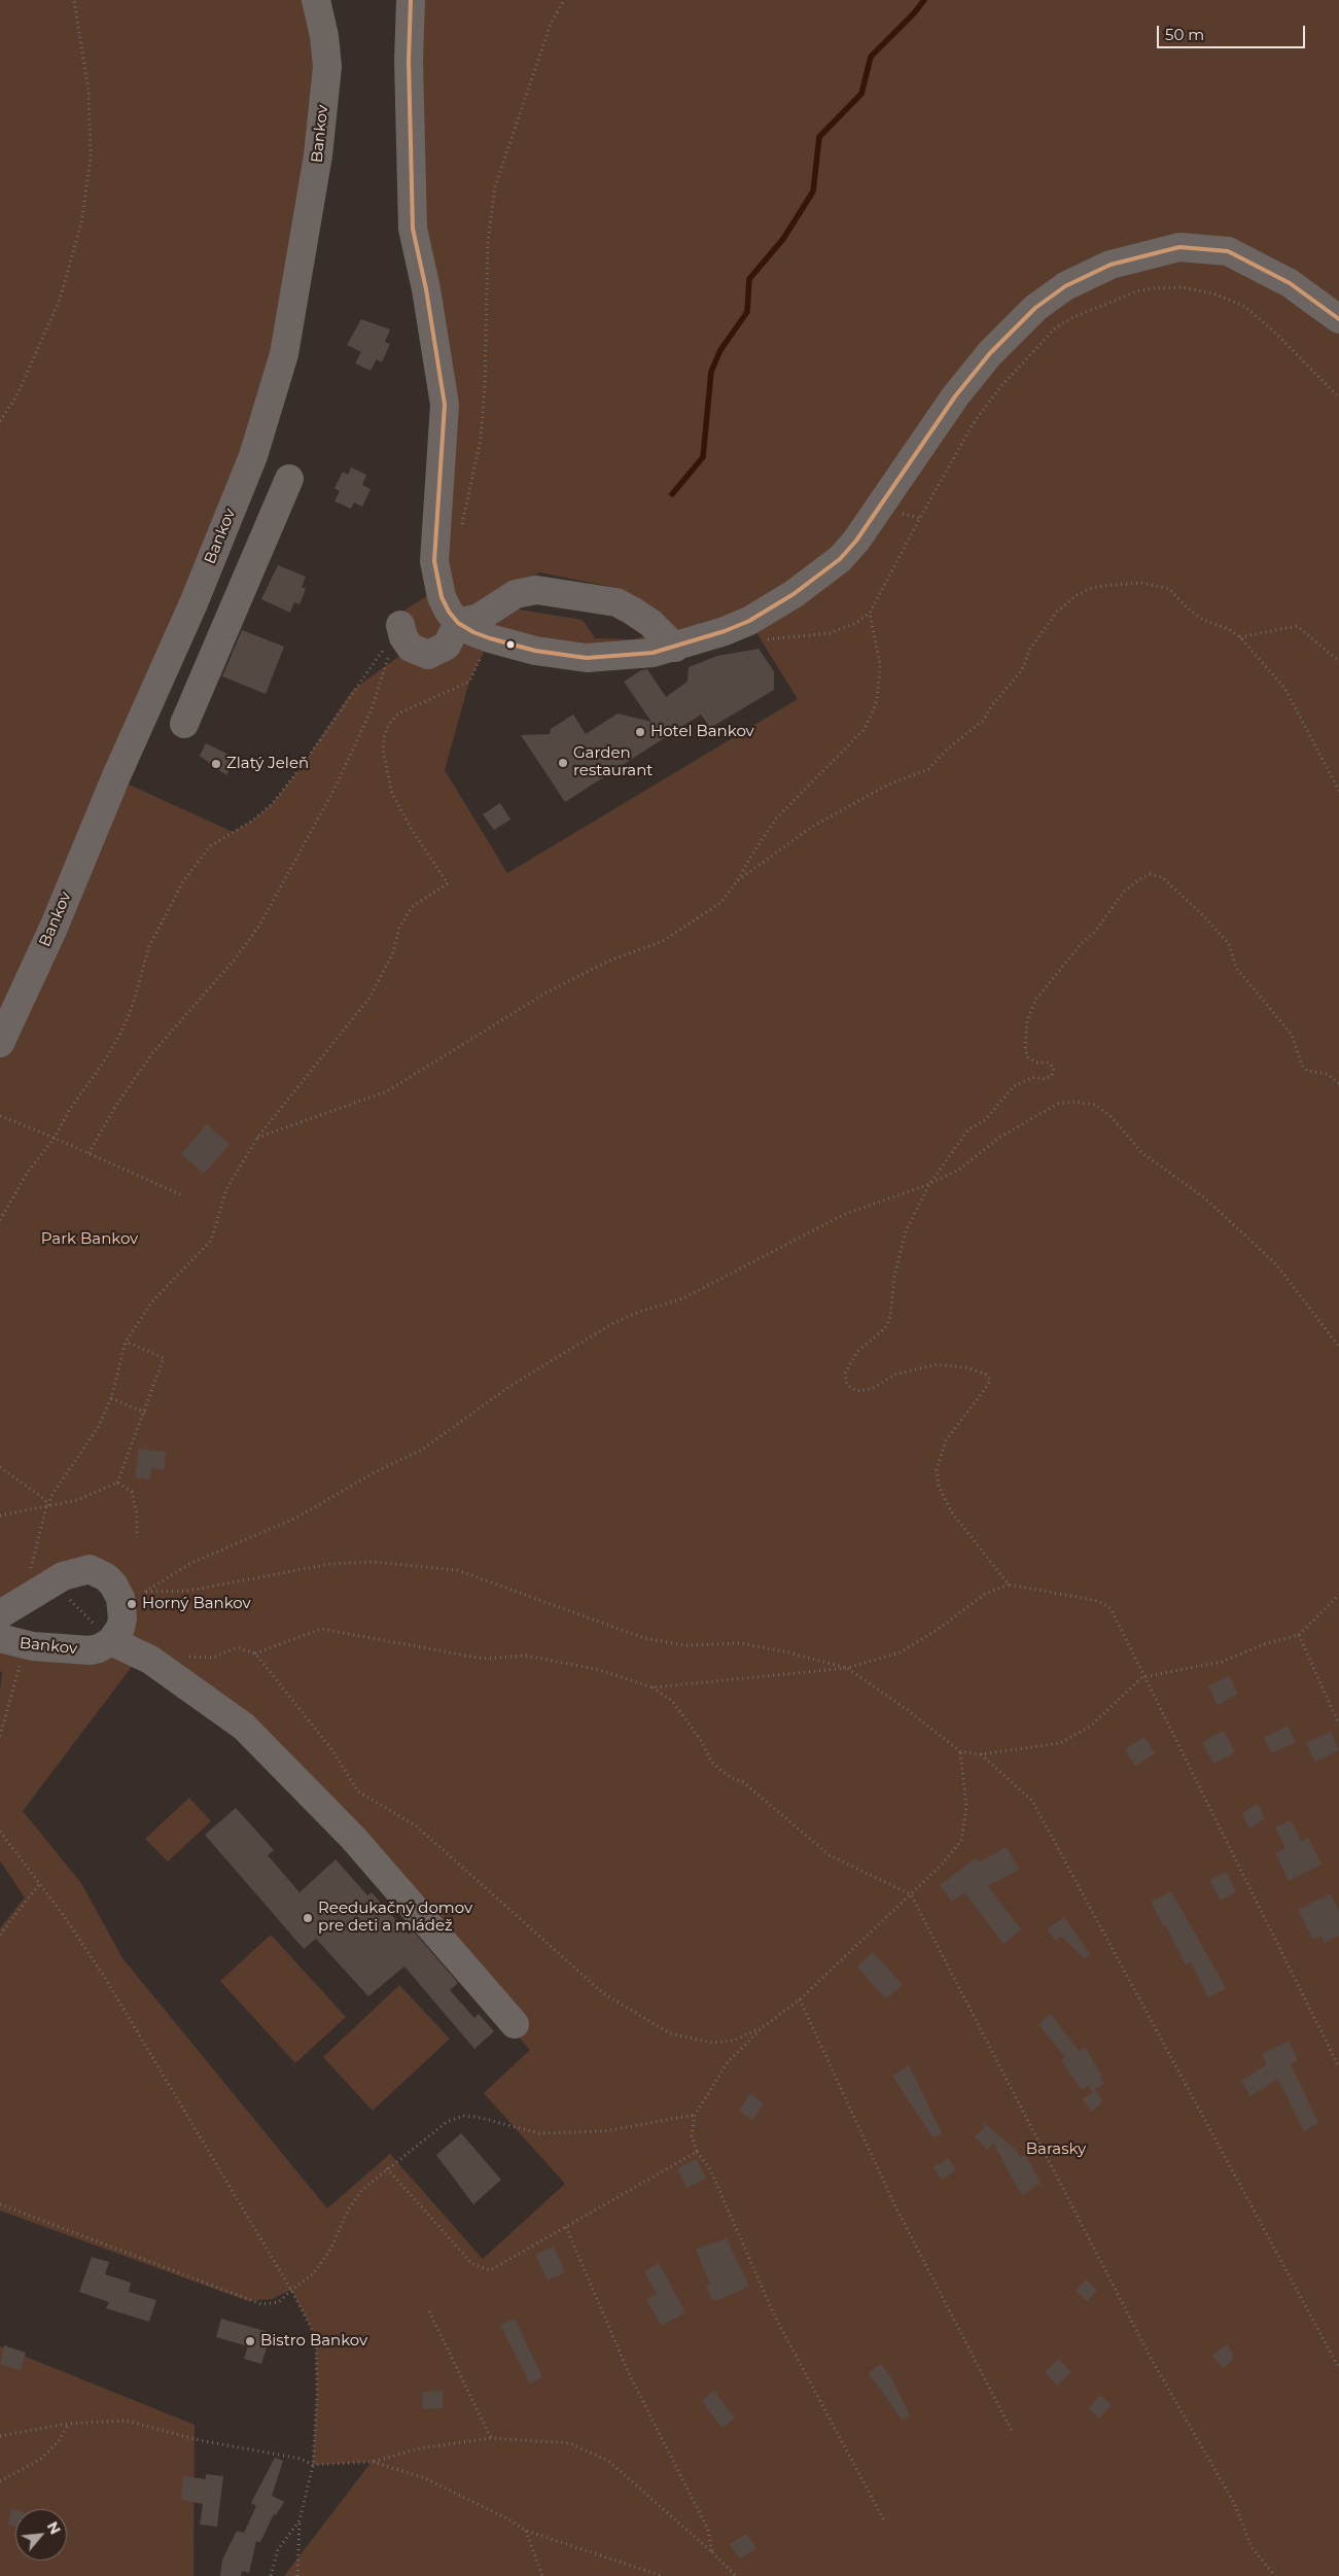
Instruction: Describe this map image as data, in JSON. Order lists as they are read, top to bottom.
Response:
{
  "streets": {
    "street": ["Bankov"]
  },
  "parks": ["Park Bankov", "Barasky"],
  "places": [
    "Hotel Bankov",
    "Garden restaurant",
    "Zlatý Jeleň",
    "Horný Bankov",
    "Reedukačný domov pre deti a mládež",
    "Bistro Bankov"
  ],
  "scale_bar": "50 m",
  "north": "top right"
}
